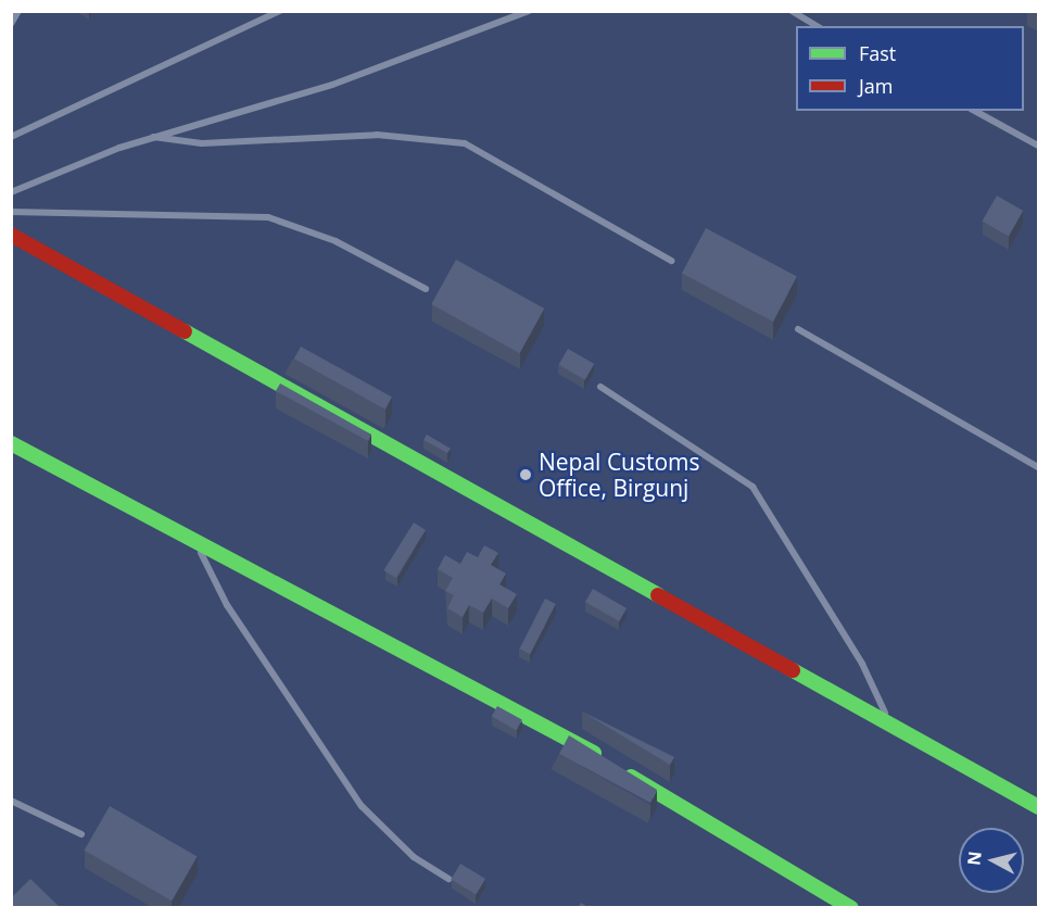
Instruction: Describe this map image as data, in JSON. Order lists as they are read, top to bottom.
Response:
{
  "places": ["Nepal Customs Office, Birgunj"],
  "legend": ["Fast", "Jam"],
  "north": "left"
}
